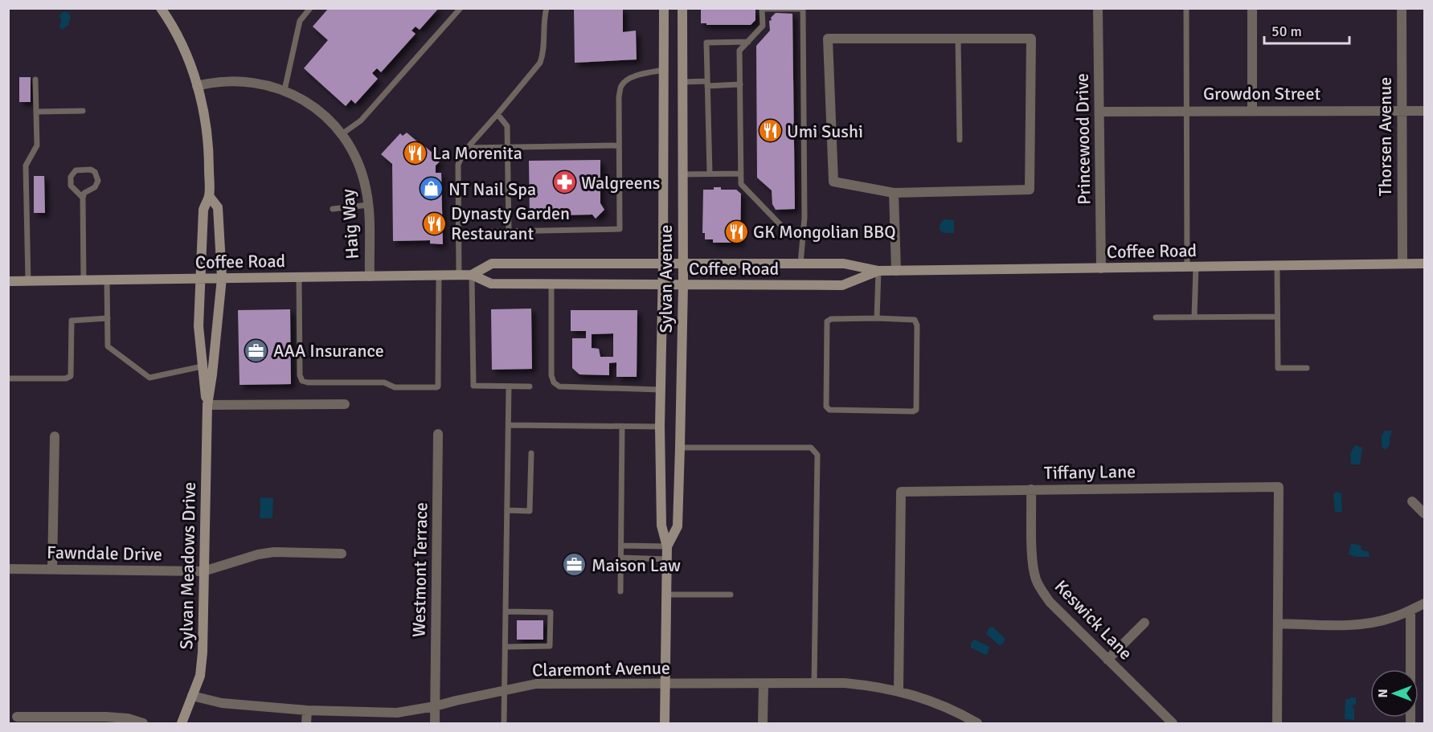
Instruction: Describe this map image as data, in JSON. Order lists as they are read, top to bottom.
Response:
{
  "streets": {
    "main road": ["Coffee Road", "Sylvan Avenue", "Sylvan Meadows Drive"],
    "street": [
      "Growdon Street",
      "Thorsen Avenue",
      "Princewood Drive",
      "Haig Way",
      "Tiffany Lane",
      "Fawndale Drive",
      "Westmont Terrace",
      "Keswick Lane",
      "Claremont Avenue"
    ]
  },
  "crossings": [
    ["Growdon Street", "Thorsen Avenue"],
    ["Growdon Street", "Princewood Drive"],
    ["Thorsen Avenue", "Coffee Road"],
    ["Princewood Drive", "Coffee Road"],
    ["Haig Way", "Coffee Road"],
    ["Haig Way", "Sylvan Meadows Drive"],
    ["Coffee Road", "Sylvan Avenue"],
    ["Coffee Road", "Sylvan Meadows Drive"],
    ["Sylvan Avenue", "Claremont Avenue"],
    ["Tiffany Lane", "Keswick Lane"],
    ["Tiffany Lane", "Claremont Avenue"],
    ["Fawndale Drive", "Sylvan Meadows Drive"],
    ["Sylvan Meadows Drive", "Claremont Avenue"],
    ["Westmont Terrace", "Claremont Avenue"]
  ],
  "places": {
    "restaurant": [
      "Umi Sushi",
      "La Morenita",
      "Dynasty Garden Restaurant",
      "GK Mongolian BBQ"
    ],
    "pharmacy": ["Walgreens"],
    "shop": ["NT Nail Spa"],
    "office": ["AAA Insurance", "Maison Law"]
  },
  "scale_bar": "50 m",
  "north": "left"
}
